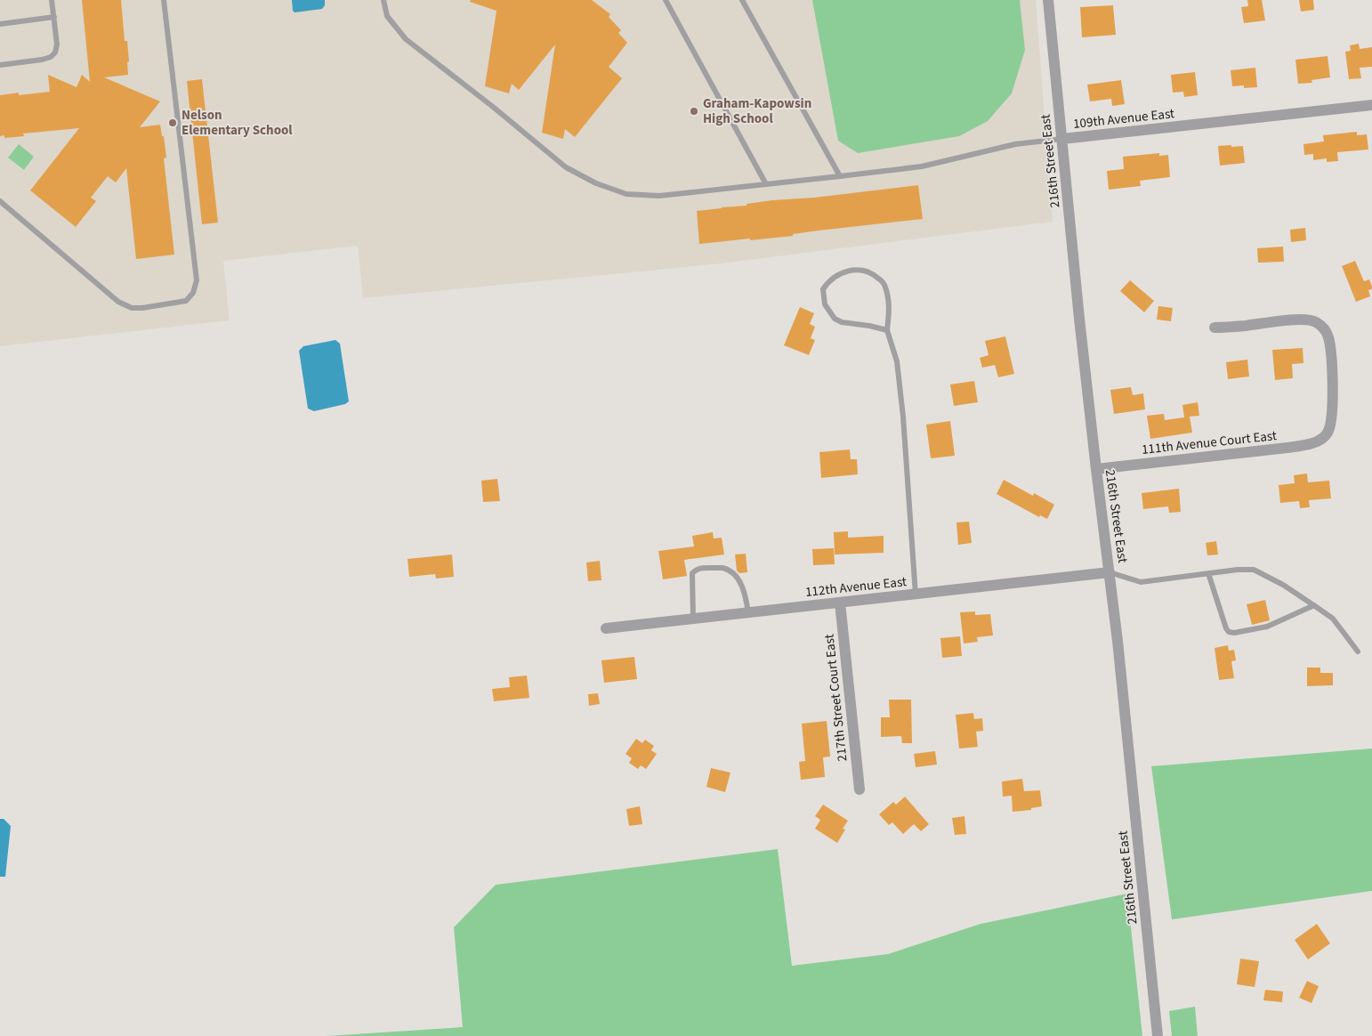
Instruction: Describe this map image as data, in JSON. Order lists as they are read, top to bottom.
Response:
{
  "streets": {
    "street": [
      "109th Avenue East",
      "216th Street East",
      "111th Avenue Court East",
      "112th Avenue East",
      "217th Street Court East"
    ]
  },
  "crossings": [
    ["109th Avenue East", "216th Street East"],
    ["216th Street East", "111th Avenue Court East"],
    ["216th Street East", "112th Avenue East"],
    ["112th Avenue East", "217th Street Court East"]
  ],
  "places": ["Graham-Kapowsin High School", "Nelson Elementary School"]
}
